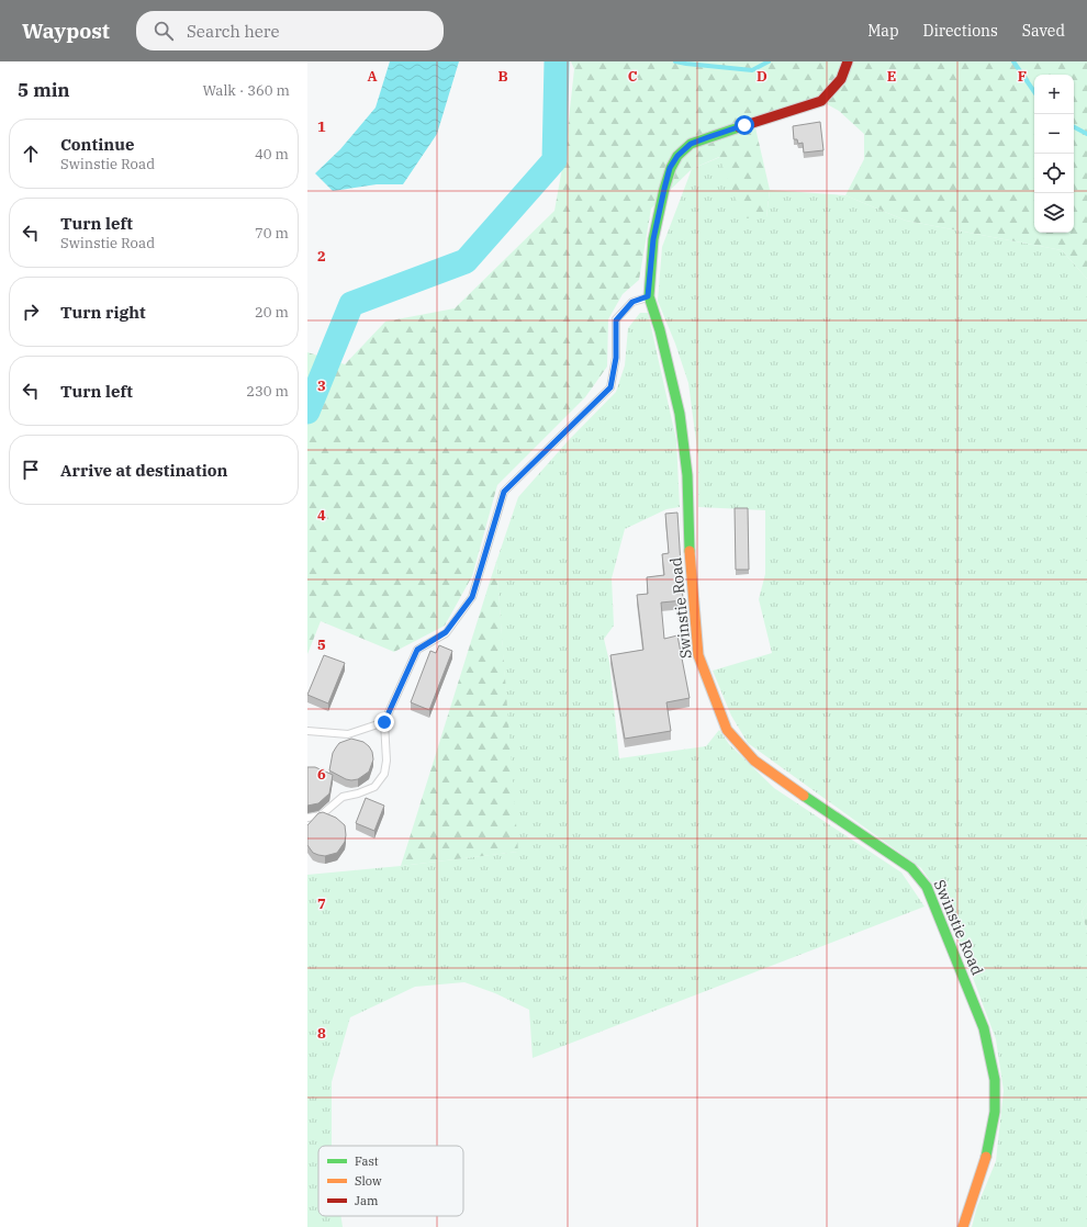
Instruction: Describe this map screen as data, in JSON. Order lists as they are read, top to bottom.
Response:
{
  "streets": {
    "street": ["Swinstie Road"]
  },
  "legend": ["Fast", "Slow", "Jam"],
  "page": {
    "header": "Waypost",
    "search": "Search here",
    "nav": ["Map", "Directions", "Saved"],
    "heading": ["5 min", "Walk · 360 m"],
    "map_buttons": ["+", "−"],
    "list": [
      ["Continue", "Swinstie Road", "40 m"],
      ["Turn left", "Swinstie Road", "70 m"],
      ["Turn right", "20 m"],
      ["Turn left", "230 m"],
      "Arrive at destination"
    ]
  },
  "grid": {
    "columns": [
      "A",
      "B",
      "C",
      "D",
      "E",
      "F"
    ],
    "rows": [
      "1",
      "2",
      "3",
      "4",
      "5",
      "6",
      "7",
      "8"
    ]
  }
}
